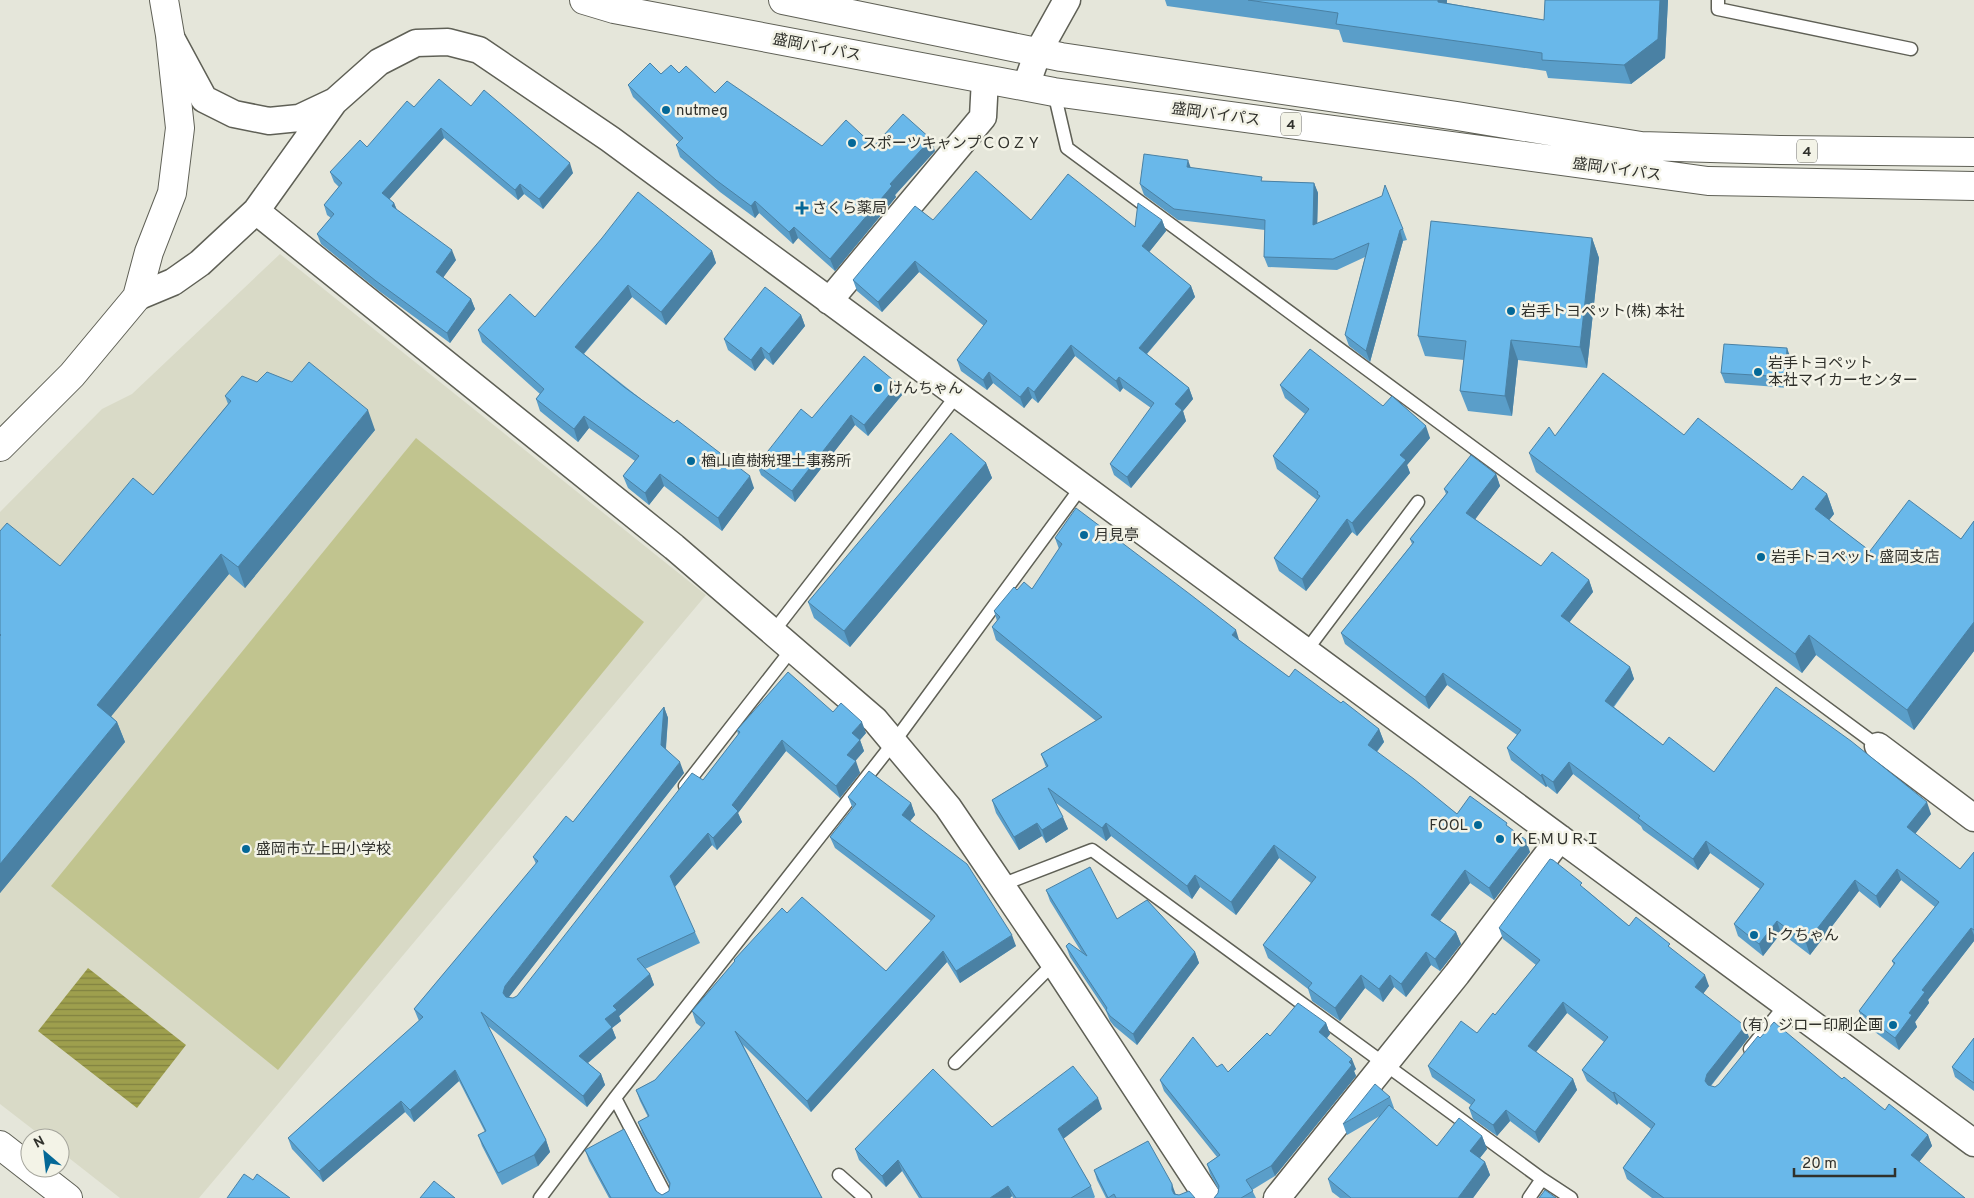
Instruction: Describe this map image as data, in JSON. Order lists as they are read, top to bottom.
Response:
{
  "streets": {
    "main road": ["盛岡バイパス", "4"]
  },
  "places": {
    "other": [
      "nutmeg",
      "スポーツキャンプＣＯＺＹ",
      "岩手トヨペット(株) 本社",
      "岩手トヨペット 本社マイカーセンター",
      "けんちゃん",
      "楢山直樹税理士事務所",
      "月見亭",
      "岩手トヨペット 盛岡支店",
      "FOOL",
      "ＫＥＭＵＲＩ",
      "盛岡市立上田小学校",
      "トクちゃん",
      "（有）ジロー印刷企画"
    ],
    "health": ["さくら薬局"]
  },
  "scale_bar": "20 m",
  "north": "top left"
}
